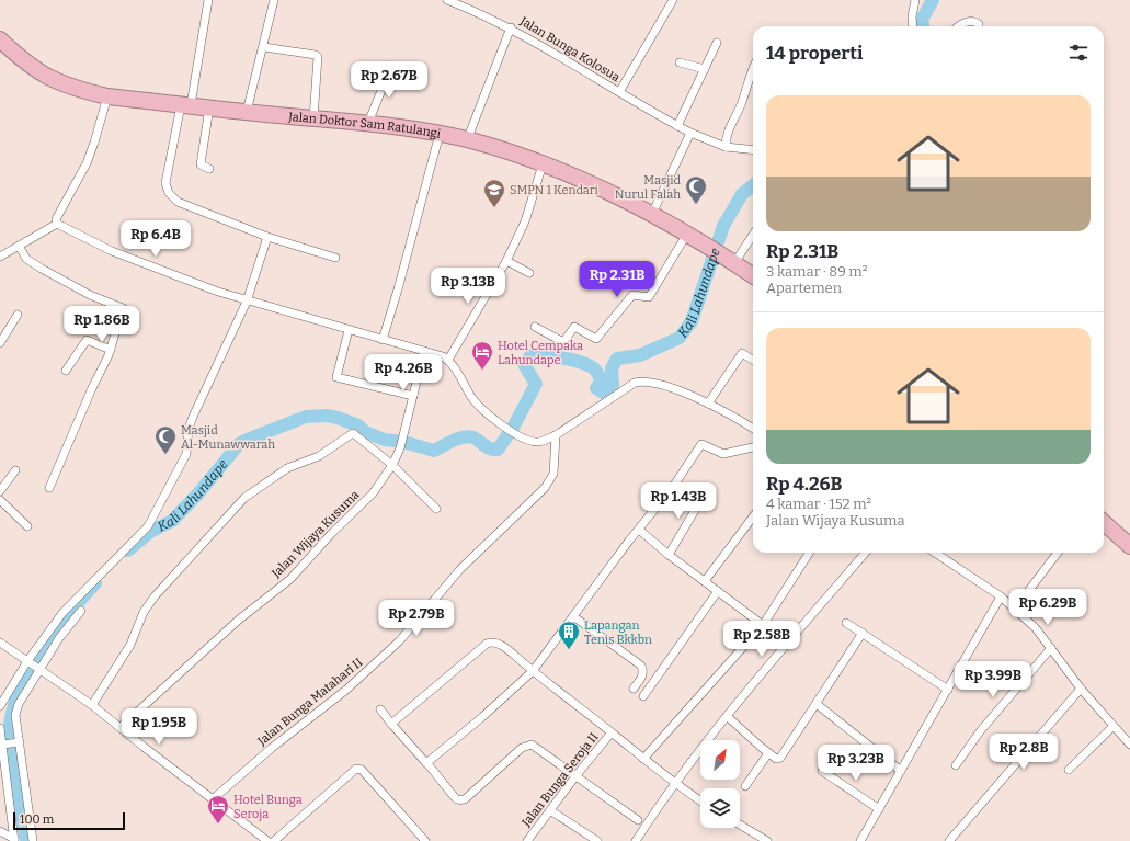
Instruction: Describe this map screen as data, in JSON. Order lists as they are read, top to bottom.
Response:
{
  "streets": {
    "highway": ["Jalan Doktor Sam Ratulangi"],
    "street": [
      "Jalan Bunga Kolosua",
      "Jalan Wijaya Kusuma",
      "Jalan Bunga Matahari II",
      "Jalan Bunga Seroja II"
    ]
  },
  "water": ["Kali Lahundape"],
  "places": {
    "mosque": ["Masjid Nurul Falah", "Masjid Al-Munawwarah"],
    "school or university": ["SMPN 1 Kendari"],
    "hotel": ["Hotel Cempaka Lahundape", "Hotel Bunga Seroja"],
    "building": ["Lapangan Tenis Bkkbn"]
  },
  "scale_bar": "100 m",
  "north": "top right",
  "page": {
    "heading": "14 properti",
    "price": [
      "Rp 2.67B",
      "Rp 6.4B",
      "Rp 2.31B",
      "Rp 3.13B",
      "Rp 1.86B",
      "Rp 4.26B",
      "Rp 1.43B",
      "Rp 6.29B",
      "Rp 2.79B",
      "Rp 2.58B",
      "Rp 3.99B",
      "Rp 1.95B",
      "Rp 2.8B",
      "Rp 3.23B"
    ],
    "list": [
      {
        "name": "Rp 2.31B",
        "note": "3 kamar · 89 m² · Apartemen"
      },
      {
        "name": "Rp 4.26B",
        "note": "4 kamar · 152 m² · Jalan Wijaya Kusuma"
      }
    ],
    "scale": "100 m"
  }
}
